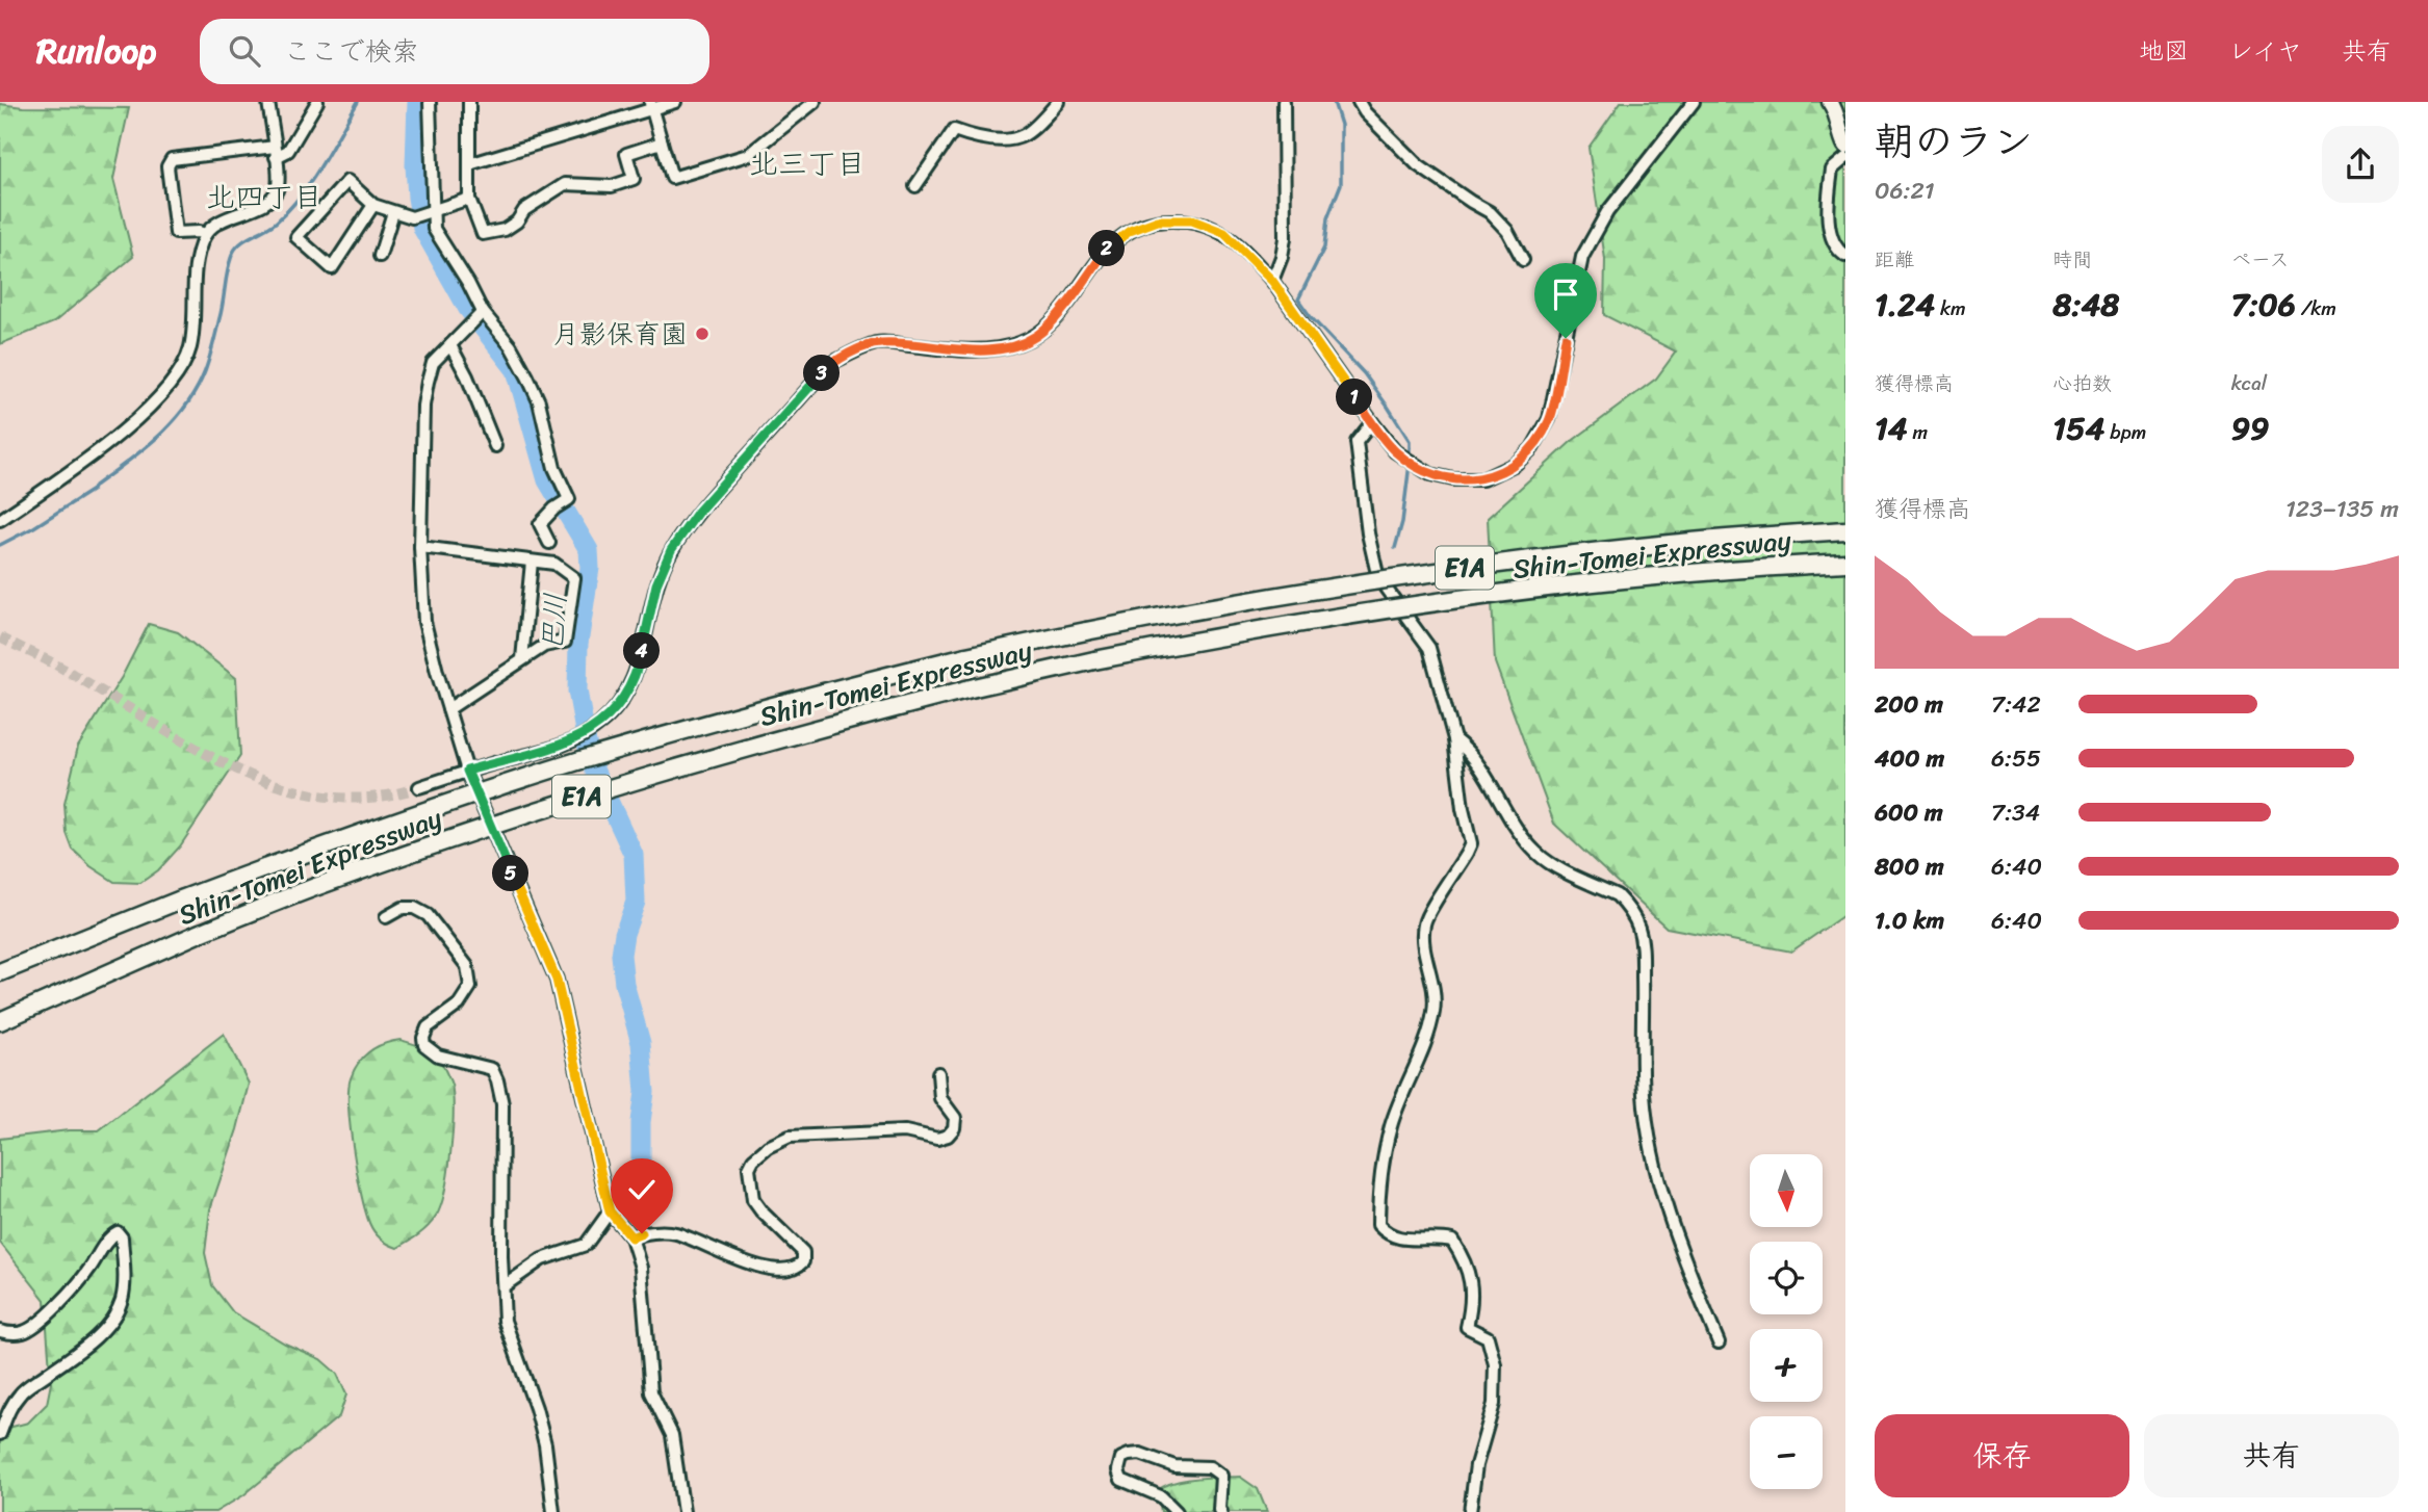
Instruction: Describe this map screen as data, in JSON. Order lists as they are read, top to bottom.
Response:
{
  "streets": {
    "highway": ["Shin-Tomei Expressway", "E1A"]
  },
  "districts": ["北三丁目", "北四丁目"],
  "water": ["巴川"],
  "places": ["月影保育園"],
  "north": "bottom",
  "page": {
    "header": "Runloop",
    "search": "ここで検索",
    "nav": ["地図", "レイヤ", "共有"],
    "heading": ["朝のラン", "06:21"],
    "stats": [
      ["距離", "1.24 km"],
      ["時間", "8:48"],
      ["ペース", "7:06 /km"],
      ["獲得標高", "14 m"],
      ["心拍数", "154 bpm"],
      ["kcal", "99"]
    ],
    "pins": [
      "2",
      "3",
      "1",
      "4",
      "5"
    ],
    "chart": ["獲得標高", "123–135 m"],
    "list": [
      {
        "name": "200 m",
        "note": "7:42"
      },
      {
        "name": "400 m",
        "note": "6:55"
      },
      {
        "name": "600 m",
        "note": "7:34"
      },
      {
        "name": "800 m",
        "note": "6:40"
      },
      {
        "name": "1.0 km",
        "note": "6:40"
      }
    ],
    "map_buttons": ["+", "−"],
    "buttons": ["保存", "共有"]
  }
}
